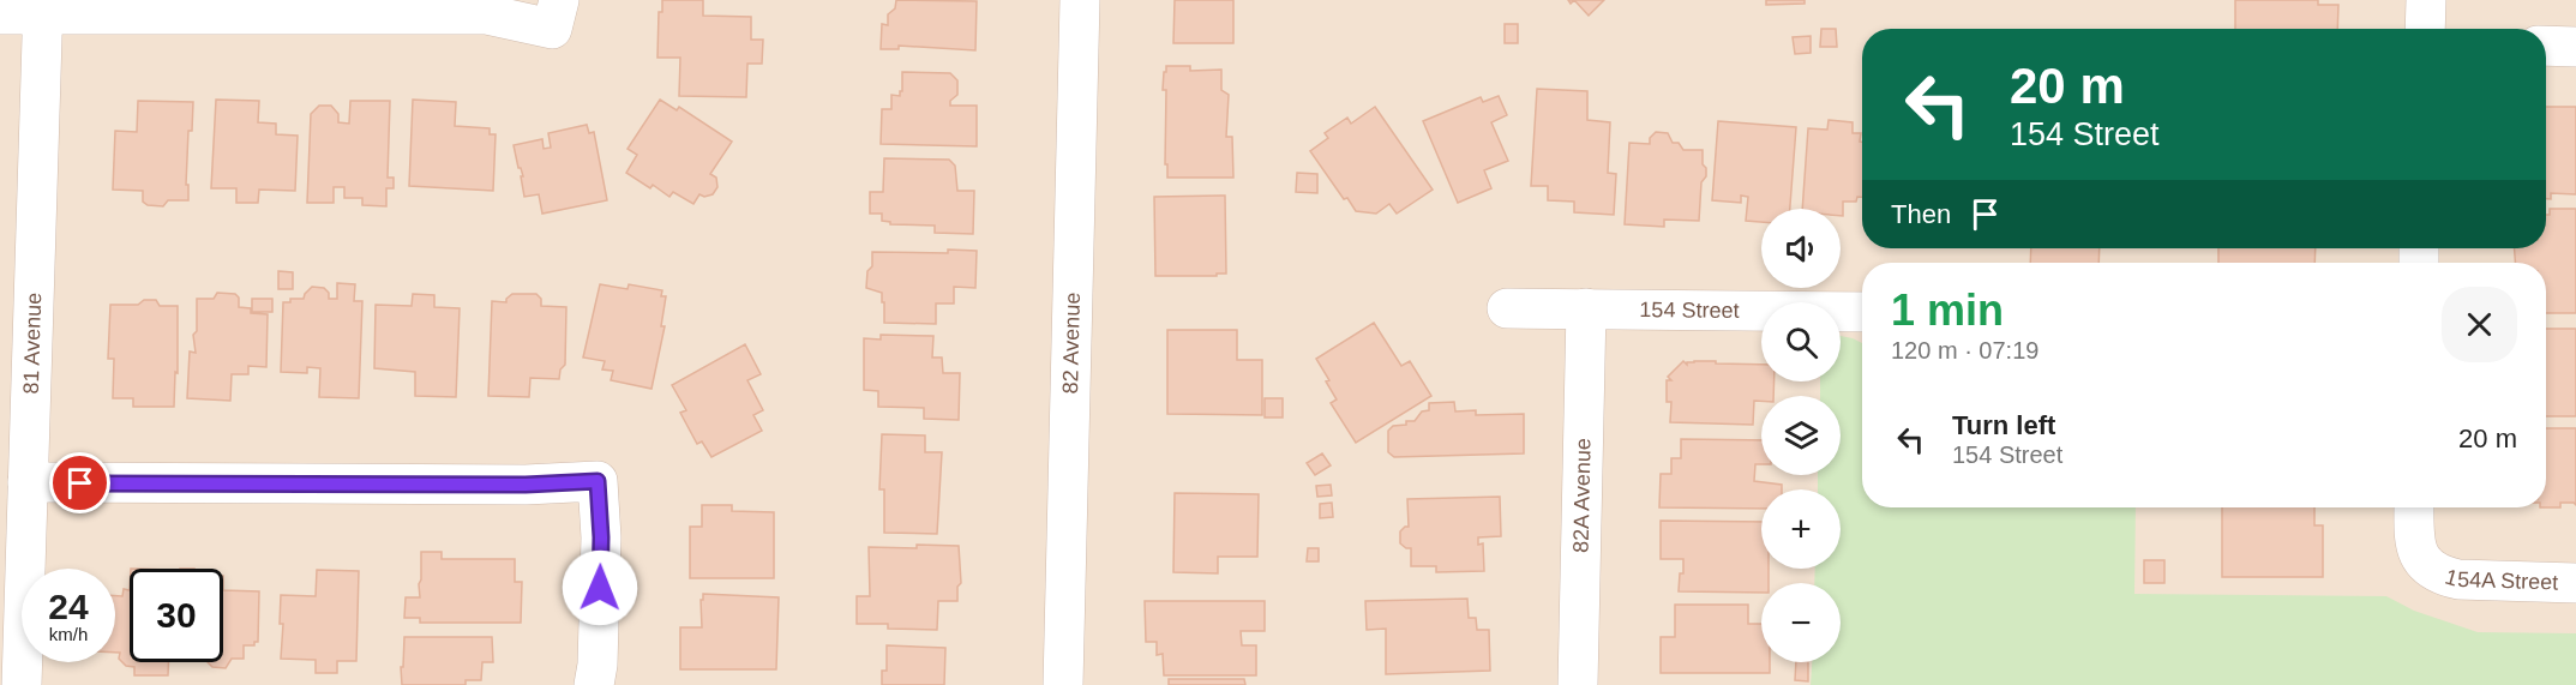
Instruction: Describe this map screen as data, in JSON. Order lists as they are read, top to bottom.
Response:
{
  "streets": {
    "street": [
      "154 Street",
      "81 Avenue",
      "82 Avenue",
      "82A Avenue",
      "154A Street"
    ]
  },
  "crossings": [
    ["154 Street", "82A Avenue"]
  ],
  "page": {
    "turn": ["20 m", "154 Street"],
    "then": "Then",
    "map_buttons": ["+", "−"],
    "heading": ["1 min", "120 m · 07:19"],
    "list": [
      {
        "name": "Turn left",
        "note": "154 Street",
        "value": "20 m"
      }
    ],
    "speed": "24 km/h",
    "limit": "30"
  }
}
